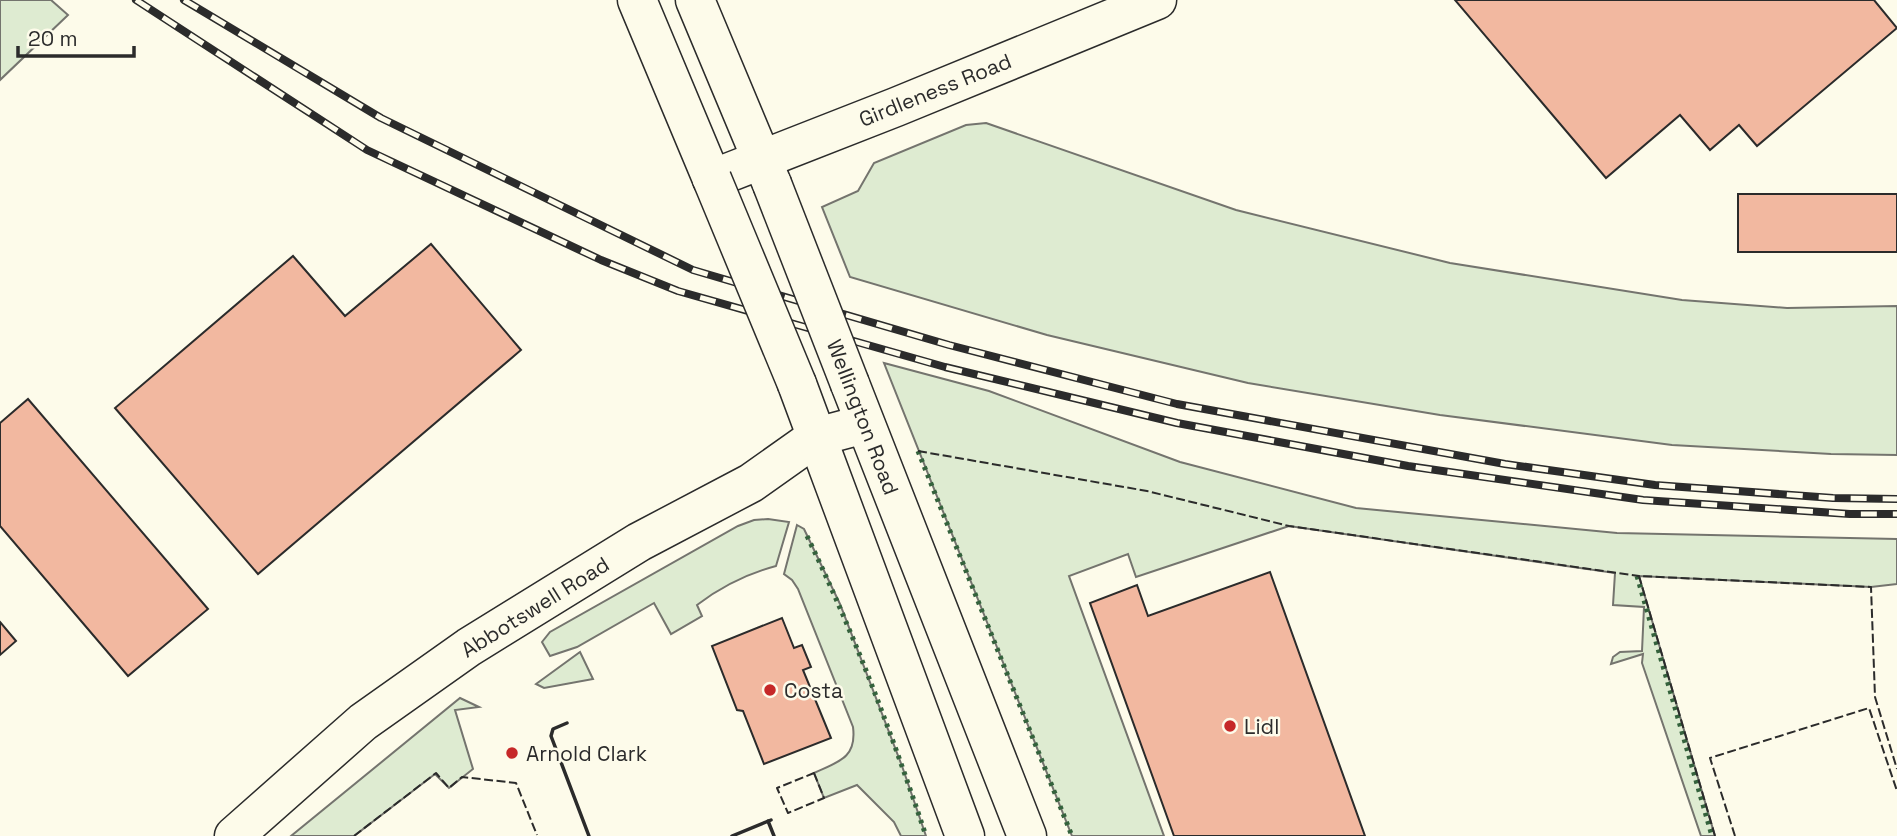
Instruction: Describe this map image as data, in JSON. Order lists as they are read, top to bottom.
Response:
{
  "streets": {
    "main road": ["Girdleness Road", "Wellington Road", "Abbotswell Road"]
  },
  "crossings": [
    ["Girdleness Road", "Wellington Road"],
    ["Wellington Road", "Abbotswell Road"]
  ],
  "places": ["Costa", "Lidl", "Arnold Clark"],
  "scale_bar": "20 m"
}
